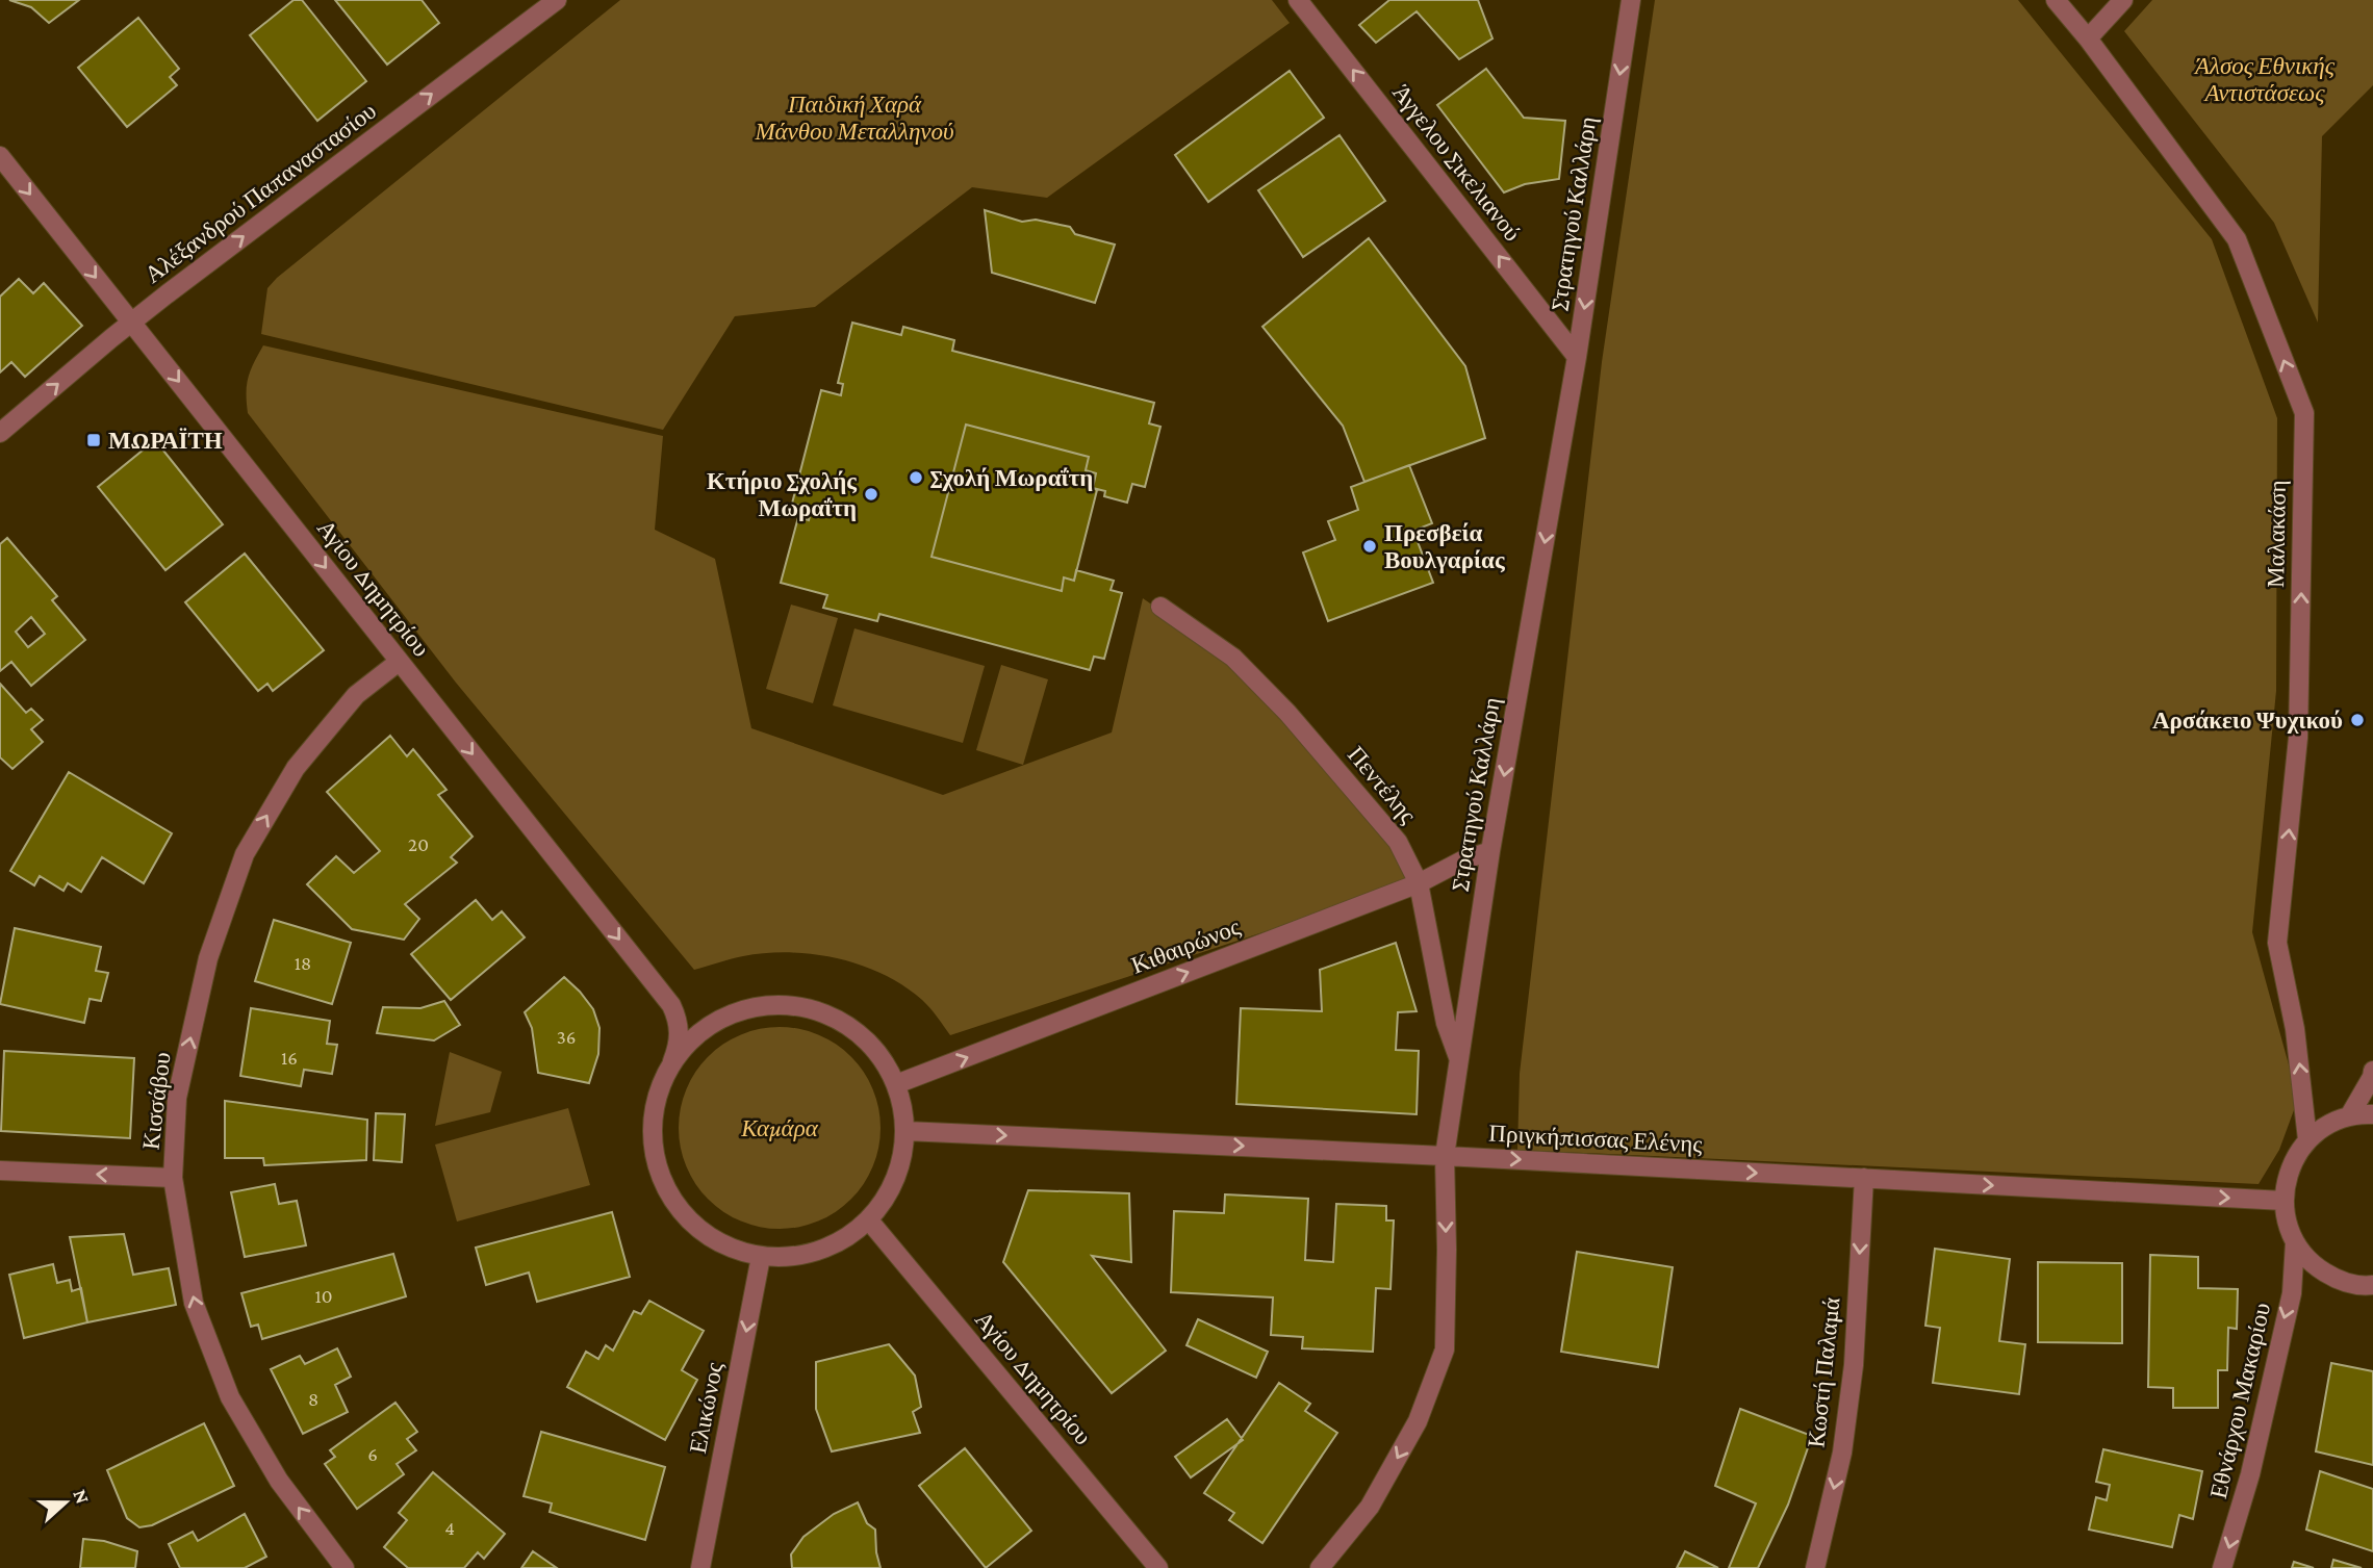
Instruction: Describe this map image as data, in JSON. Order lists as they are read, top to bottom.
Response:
{
  "streets": {
    "street": [
      "Άγγελου Σικελιανού",
      "Αλέξανδρού Παπαναστασίου",
      "Στρατηγού Καλλάρη",
      "Μαλακάση",
      "Αγίου Δημητρίου",
      "Πεντέλης",
      "Κιθαιρώνος",
      "Κισσάβου",
      "Πριγκήπισσας Ελένης",
      "Κωστή Παλαμά",
      "Εθνάρχου Μακαρίου",
      "Ελικώνος"
    ]
  },
  "crossings": [
    ["Άγγελου Σικελιανού", "Στρατηγού Καλλάρη"],
    ["Αλέξανδρού Παπαναστασίου", "Αγίου Δημητρίου"],
    ["Στρατηγού Καλλάρη", "Πεντέλης"],
    ["Στρατηγού Καλλάρη", "Κιθαιρώνος"],
    ["Στρατηγού Καλλάρη", "Πριγκήπισσας Ελένης"],
    ["Αγίου Δημητρίου", "Κιθαιρώνος"],
    ["Αγίου Δημητρίου", "Κισσάβου"],
    ["Αγίου Δημητρίου", "Πριγκήπισσας Ελένης"],
    ["Αγίου Δημητρίου", "Ελικώνος"],
    ["Πεντέλης", "Κιθαιρώνος"],
    ["Κιθαιρώνος", "Πριγκήπισσας Ελένης"],
    ["Κιθαιρώνος", "Ελικώνος"],
    ["Πριγκήπισσας Ελένης", "Κωστή Παλαμά"],
    ["Πριγκήπισσας Ελένης", "Ελικώνος"]
  ],
  "one_way": [
    "Άγγελου Σικελιανού",
    "Αλέξανδρού Παπαναστασίου",
    "Στρατηγού Καλλάρη",
    "Μαλακάση",
    "Αγίου Δημητρίου",
    "Κιθαιρώνος",
    "Κισσάβου",
    "Πριγκήπισσας Ελένης",
    "Κωστή Παλαμά",
    "Εθνάρχου Μακαρίου",
    "Ελικώνος"
  ],
  "parks": ["Άλσος Εθνικής Αντιστάσεως", "Παιδική Χαρά Μάνθου Μεταλληνού", "Καμάρα"],
  "places": {
    "transit": ["ΜΩΡΑΪΤΗ"],
    "other": [
      "Σχολή Μωραΐτη",
      "Κτήριο Σχολής Μωραΐτη",
      "Πρεσβεία Βουλγαρίας",
      "Αρσάκειο Ψυχικού"
    ]
  },
  "house_numbers": [
    "20",
    "18",
    "36",
    "16",
    "10",
    "8",
    "6",
    "4"
  ],
  "north": "right"
}
